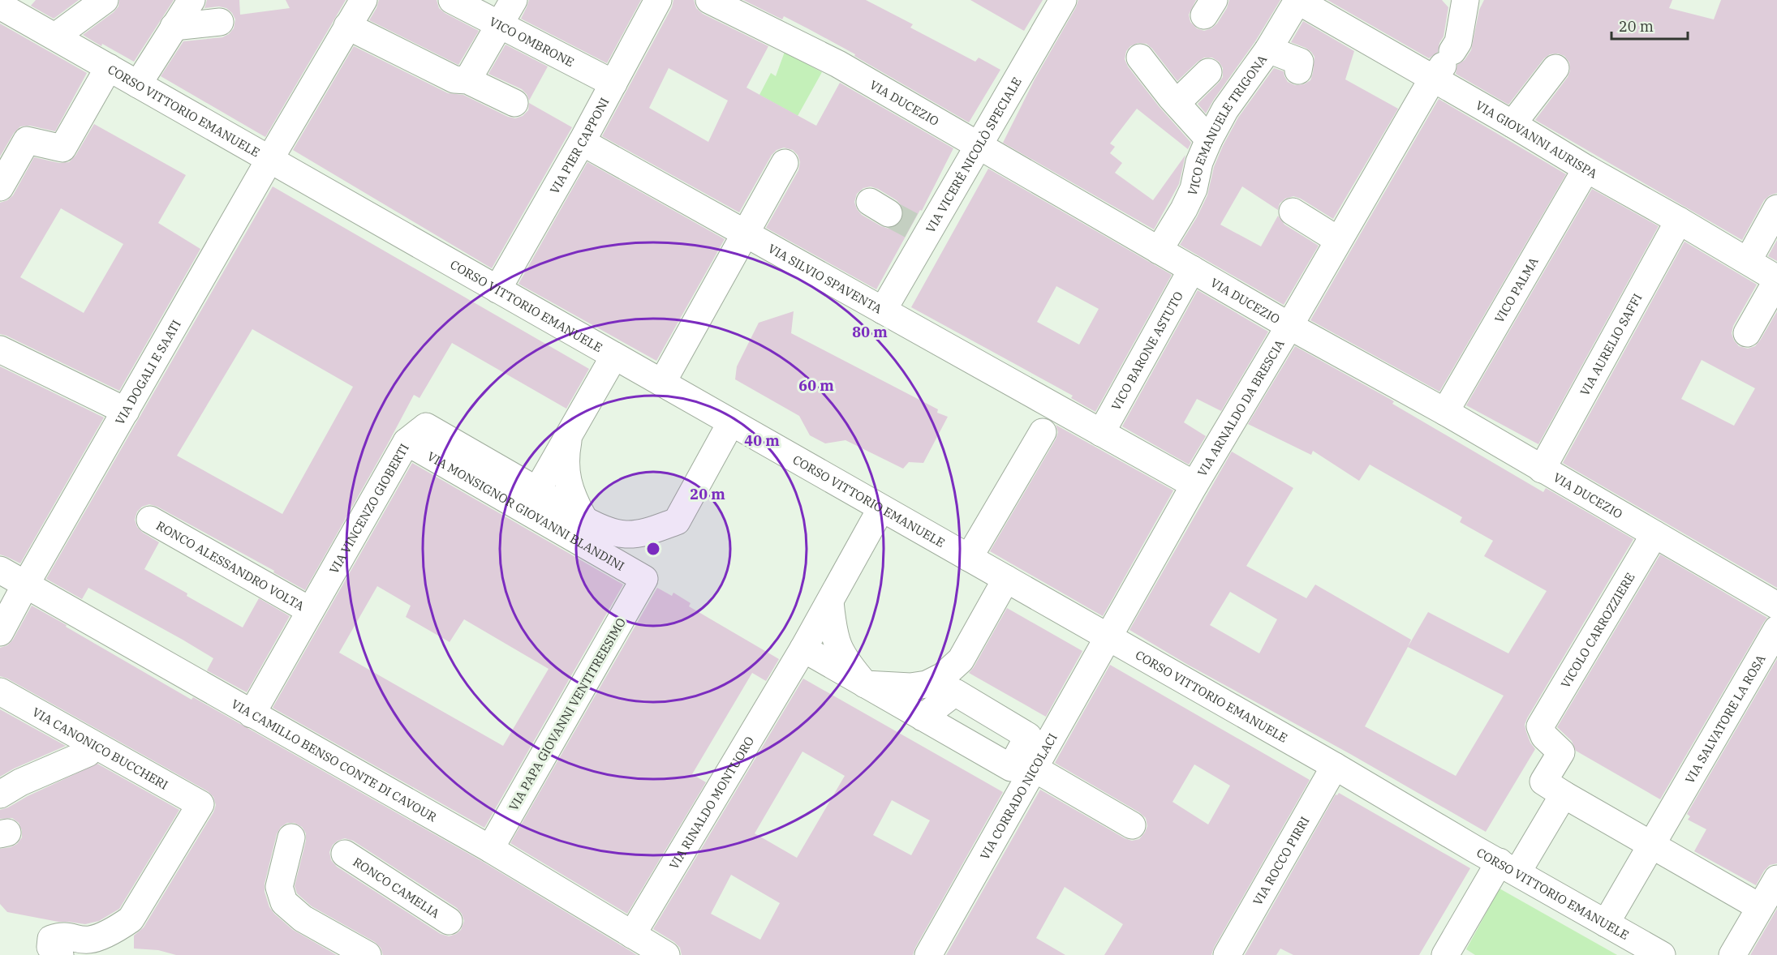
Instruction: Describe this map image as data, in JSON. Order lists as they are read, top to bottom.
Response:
{
  "streets": {
    "street": [
      "VICO OMBRONE",
      "VIA DUCEZIO",
      "CORSO VITTORIO EMANUELE",
      "VICO EMANUELE TRIGONA",
      "VIA GIOVANNI AURISPA",
      "VIA PIER CAPPONI",
      "VIA VICERÉ NICOLÒ SPECIALE",
      "VIA SILVIO SPAVENTA",
      "VICO PALMA",
      "VIA AURELIO SAFFI",
      "VICO BARONE ASTUTO",
      "VIA DOGALI E SAATI",
      "VIA ARNALDO DA BRESCIA",
      "VIA VINCENZO GIOBERTI",
      "VIA MONSIGNOR GIOVANNI BLANDINI",
      "RONCO ALESSANDRO VOLTA",
      "VICOLO CARROZZIERE",
      "VIA PAPA GIOVANNI VENTITREESIMO",
      "VIA SALVATORE LA ROSA",
      "VIA CANONICO BUCCHERI",
      "VIA CAMILLO BENSO CONTE DI CAVOUR",
      "VIA CORRADO NICOLACI",
      "VIA RINALDO MONTUORO",
      "VIA ROCCO PIRRI",
      "RONCO CAMELIA"
    ]
  },
  "crossings": [
    ["VICO OMBRONE", "VIA PIER CAPPONI"],
    ["VIA DUCEZIO", "VICO EMANUELE TRIGONA"],
    ["VIA DUCEZIO", "VIA VICERÉ NICOLÒ SPECIALE"],
    ["VIA DUCEZIO", "VICO PALMA"],
    ["VIA DUCEZIO", "VIA AURELIO SAFFI"],
    ["VIA DUCEZIO", "VICO BARONE ASTUTO"],
    ["VIA DUCEZIO", "VIA ARNALDO DA BRESCIA"],
    ["VIA DUCEZIO", "VICOLO CARROZZIERE"],
    ["CORSO VITTORIO EMANUELE", "VIA PIER CAPPONI"],
    ["CORSO VITTORIO EMANUELE", "VIA DOGALI E SAATI"],
    ["CORSO VITTORIO EMANUELE", "VIA ARNALDO DA BRESCIA"],
    ["CORSO VITTORIO EMANUELE", "VIA SALVATORE LA ROSA"],
    ["CORSO VITTORIO EMANUELE", "VIA CORRADO NICOLACI"],
    ["CORSO VITTORIO EMANUELE", "VIA RINALDO MONTUORO"],
    ["CORSO VITTORIO EMANUELE", "VIA ROCCO PIRRI"],
    ["VICO EMANUELE TRIGONA", "VIA GIOVANNI AURISPA"],
    ["VIA GIOVANNI AURISPA", "VICO PALMA"],
    ["VIA GIOVANNI AURISPA", "VIA AURELIO SAFFI"],
    ["VIA GIOVANNI AURISPA", "VIA ARNALDO DA BRESCIA"],
    ["VIA PIER CAPPONI", "VIA SILVIO SPAVENTA"],
    ["VIA VICERÉ NICOLÒ SPECIALE", "VIA SILVIO SPAVENTA"],
    ["VIA SILVIO SPAVENTA", "VICO BARONE ASTUTO"],
    ["VIA SILVIO SPAVENTA", "VIA ARNALDO DA BRESCIA"],
    ["VIA DOGALI E SAATI", "VIA CAMILLO BENSO CONTE DI CAVOUR"],
    ["VIA ARNALDO DA BRESCIA", "VIA CORRADO NICOLACI"],
    ["VIA VINCENZO GIOBERTI", "VIA MONSIGNOR GIOVANNI BLANDINI"],
    ["VIA VINCENZO GIOBERTI", "RONCO ALESSANDRO VOLTA"],
    ["VIA VINCENZO GIOBERTI", "VIA CAMILLO BENSO CONTE DI CAVOUR"],
    ["VIA MONSIGNOR GIOVANNI BLANDINI", "VIA PAPA GIOVANNI VENTITREESIMO"],
    ["VIA PAPA GIOVANNI VENTITREESIMO", "VIA CAMILLO BENSO CONTE DI CAVOUR"],
    ["VIA CAMILLO BENSO CONTE DI CAVOUR", "VIA RINALDO MONTUORO"]
  ],
  "scale_bar": "20 m",
  "rings": [
    "80 m",
    "60 m",
    "40 m",
    "20 m"
  ]
}
